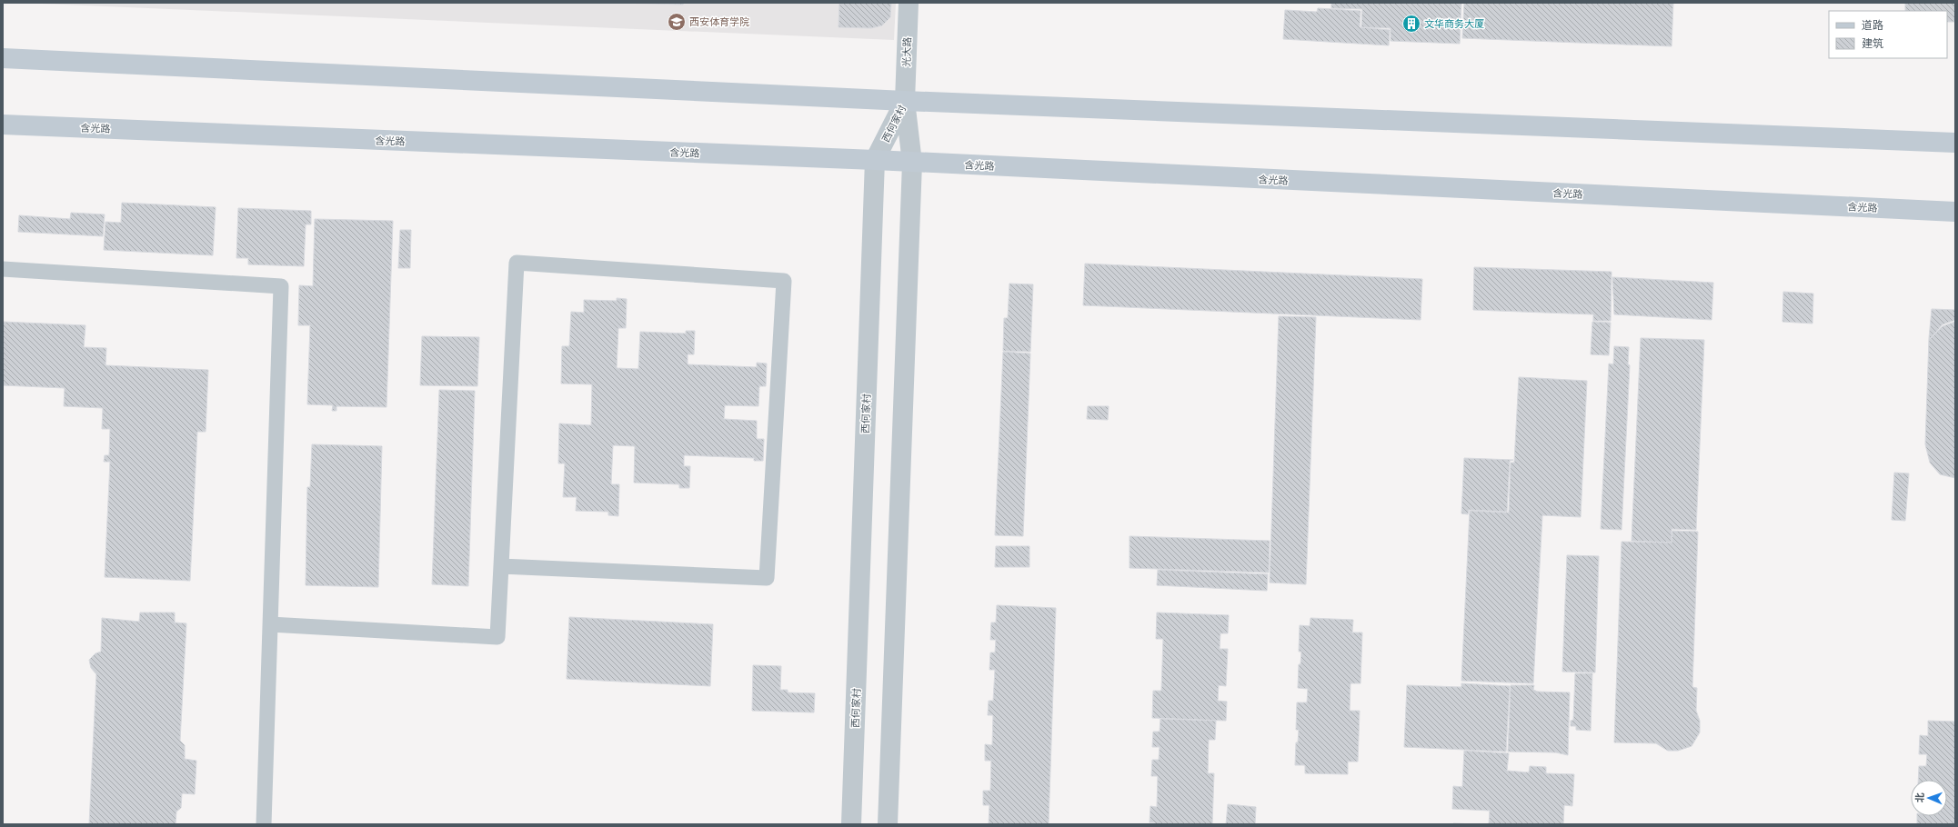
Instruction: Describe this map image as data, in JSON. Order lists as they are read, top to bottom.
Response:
{
  "streets": {
    "main road": ["含光路"],
    "street": ["光大路", "西何家村"]
  },
  "crossings": [
    ["光大路", "西何家村"],
    ["西何家村", "含光路"]
  ],
  "places": {
    "school or university": ["西安体育学院"],
    "building": ["文华商务大厦"]
  },
  "legend": ["道路", "建筑"],
  "north": "left"
}
